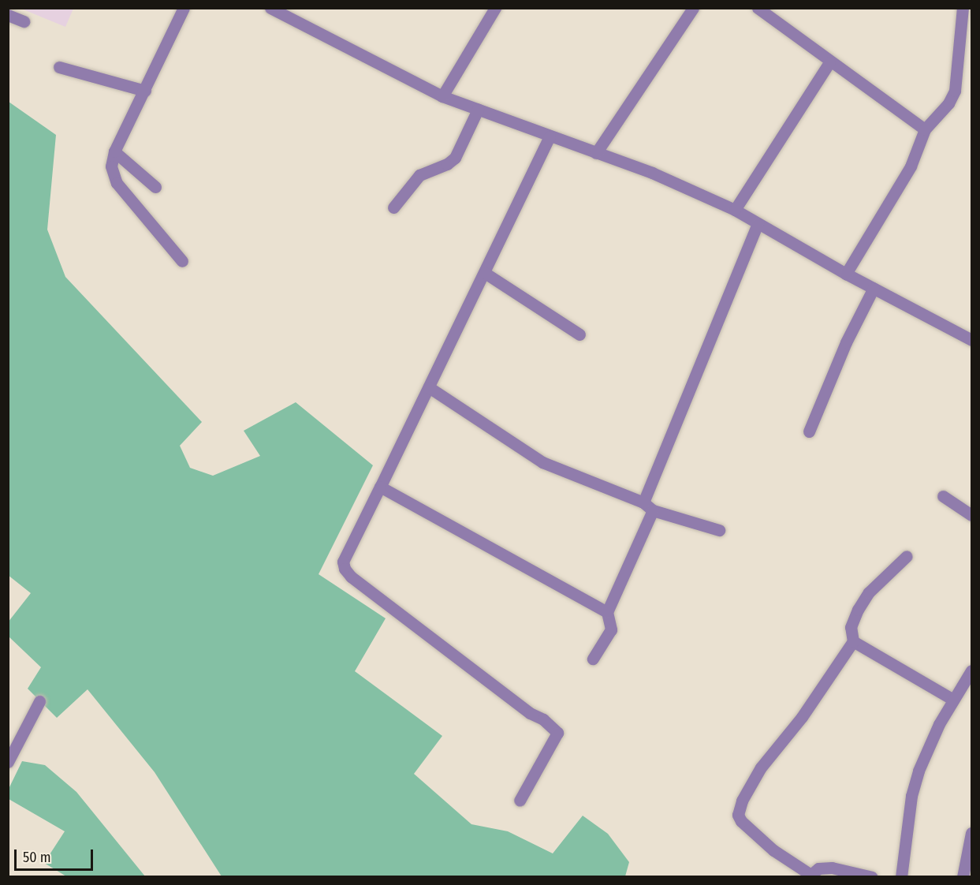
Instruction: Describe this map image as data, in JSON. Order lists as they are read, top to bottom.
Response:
{
  "scale_bar": "50 m"
}
